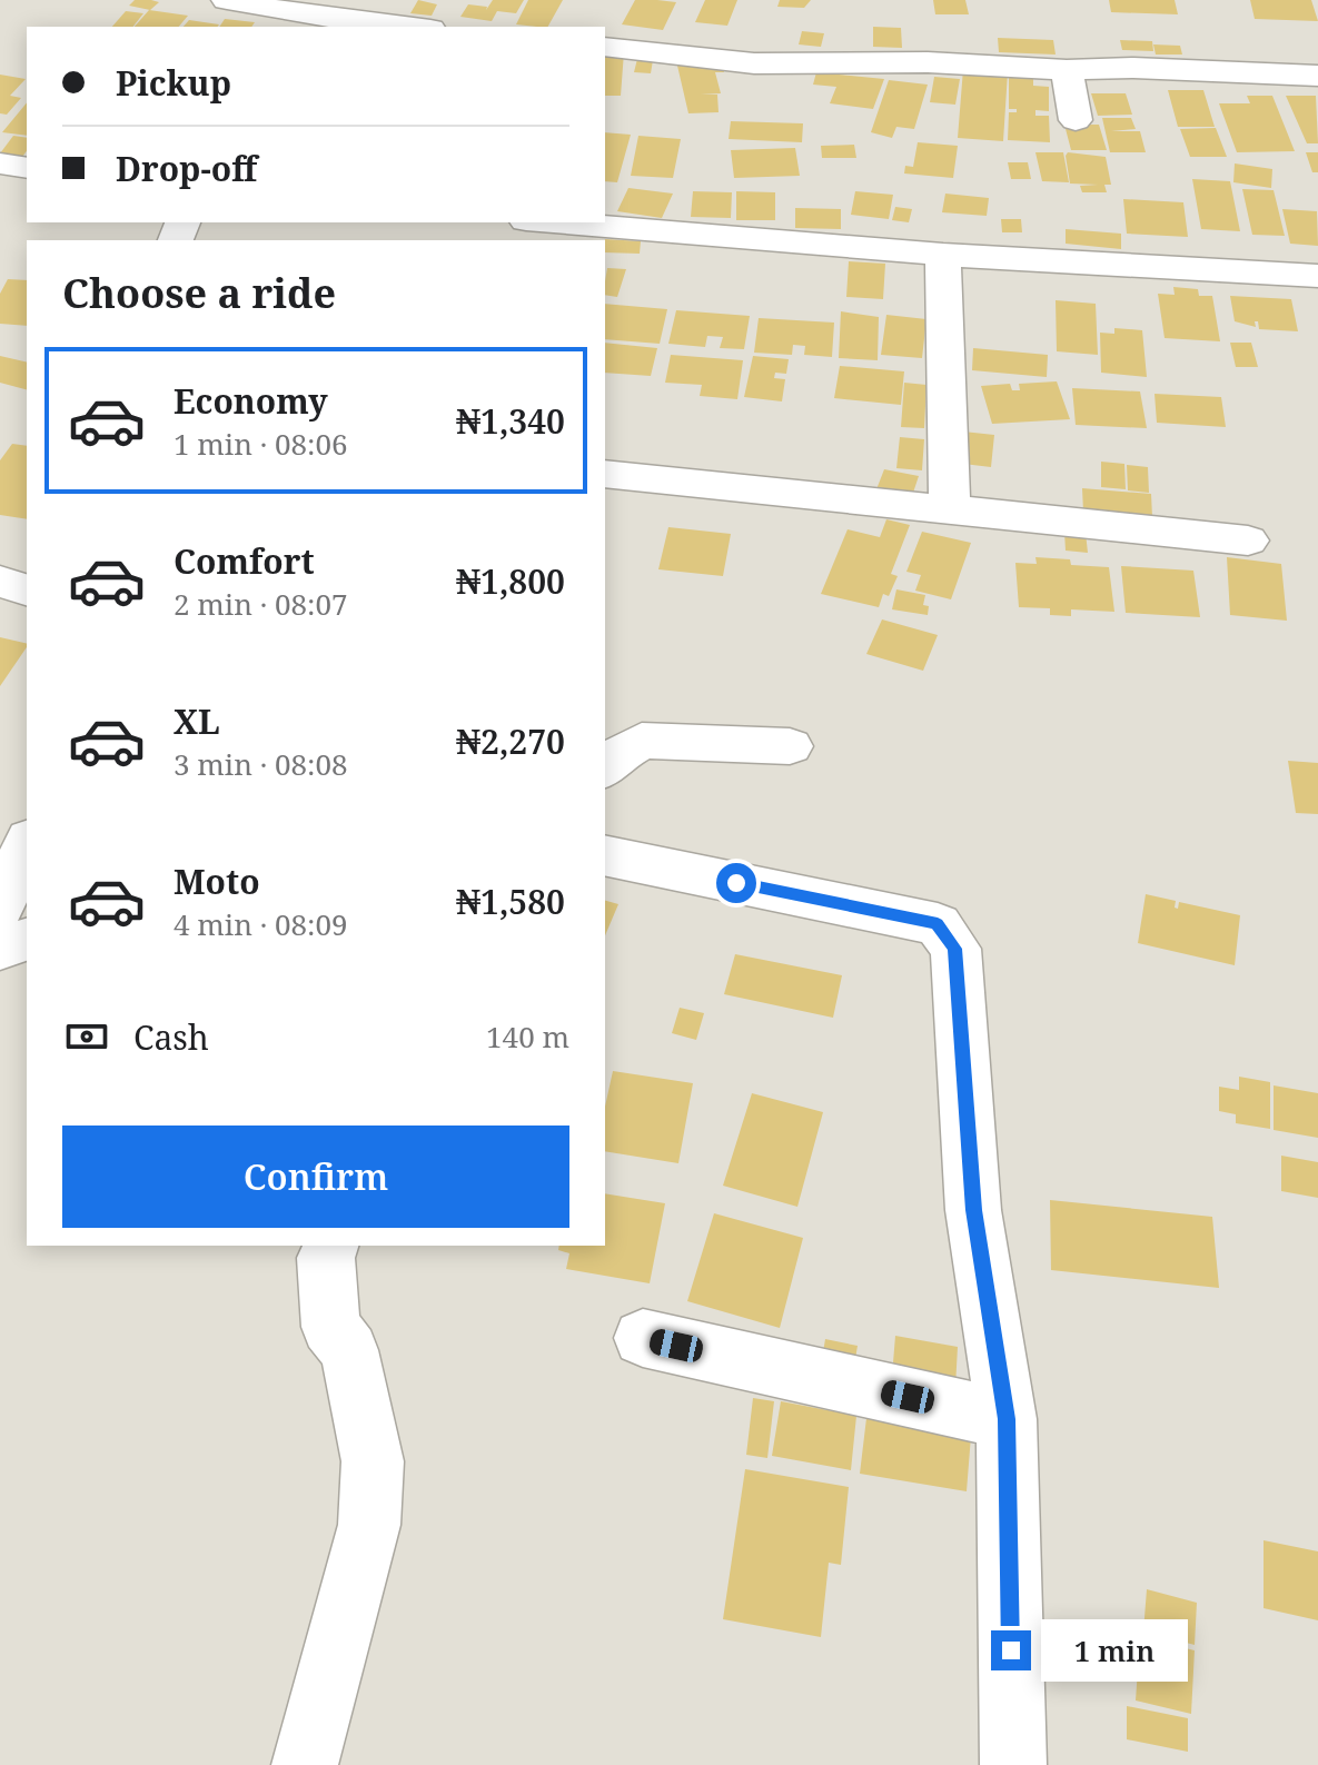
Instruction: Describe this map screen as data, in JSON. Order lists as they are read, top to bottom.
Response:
{
  "page": {
    "banner": ["Pickup", "Drop-off"],
    "heading": "Choose a ride",
    "list": [
      {
        "name": "Economy",
        "note": "1 min · 08:06",
        "value": "₦1,340"
      },
      {
        "name": "Comfort",
        "note": "2 min · 08:07",
        "value": "₦1,800"
      },
      {
        "name": "XL",
        "note": "3 min · 08:08",
        "value": "₦2,270"
      },
      {
        "name": "Moto",
        "note": "4 min · 08:09",
        "value": "₦1,580"
      }
    ],
    "pay": ["Cash", "140 m"],
    "buttons": "Confirm",
    "bubble": "1 min"
  }
}
